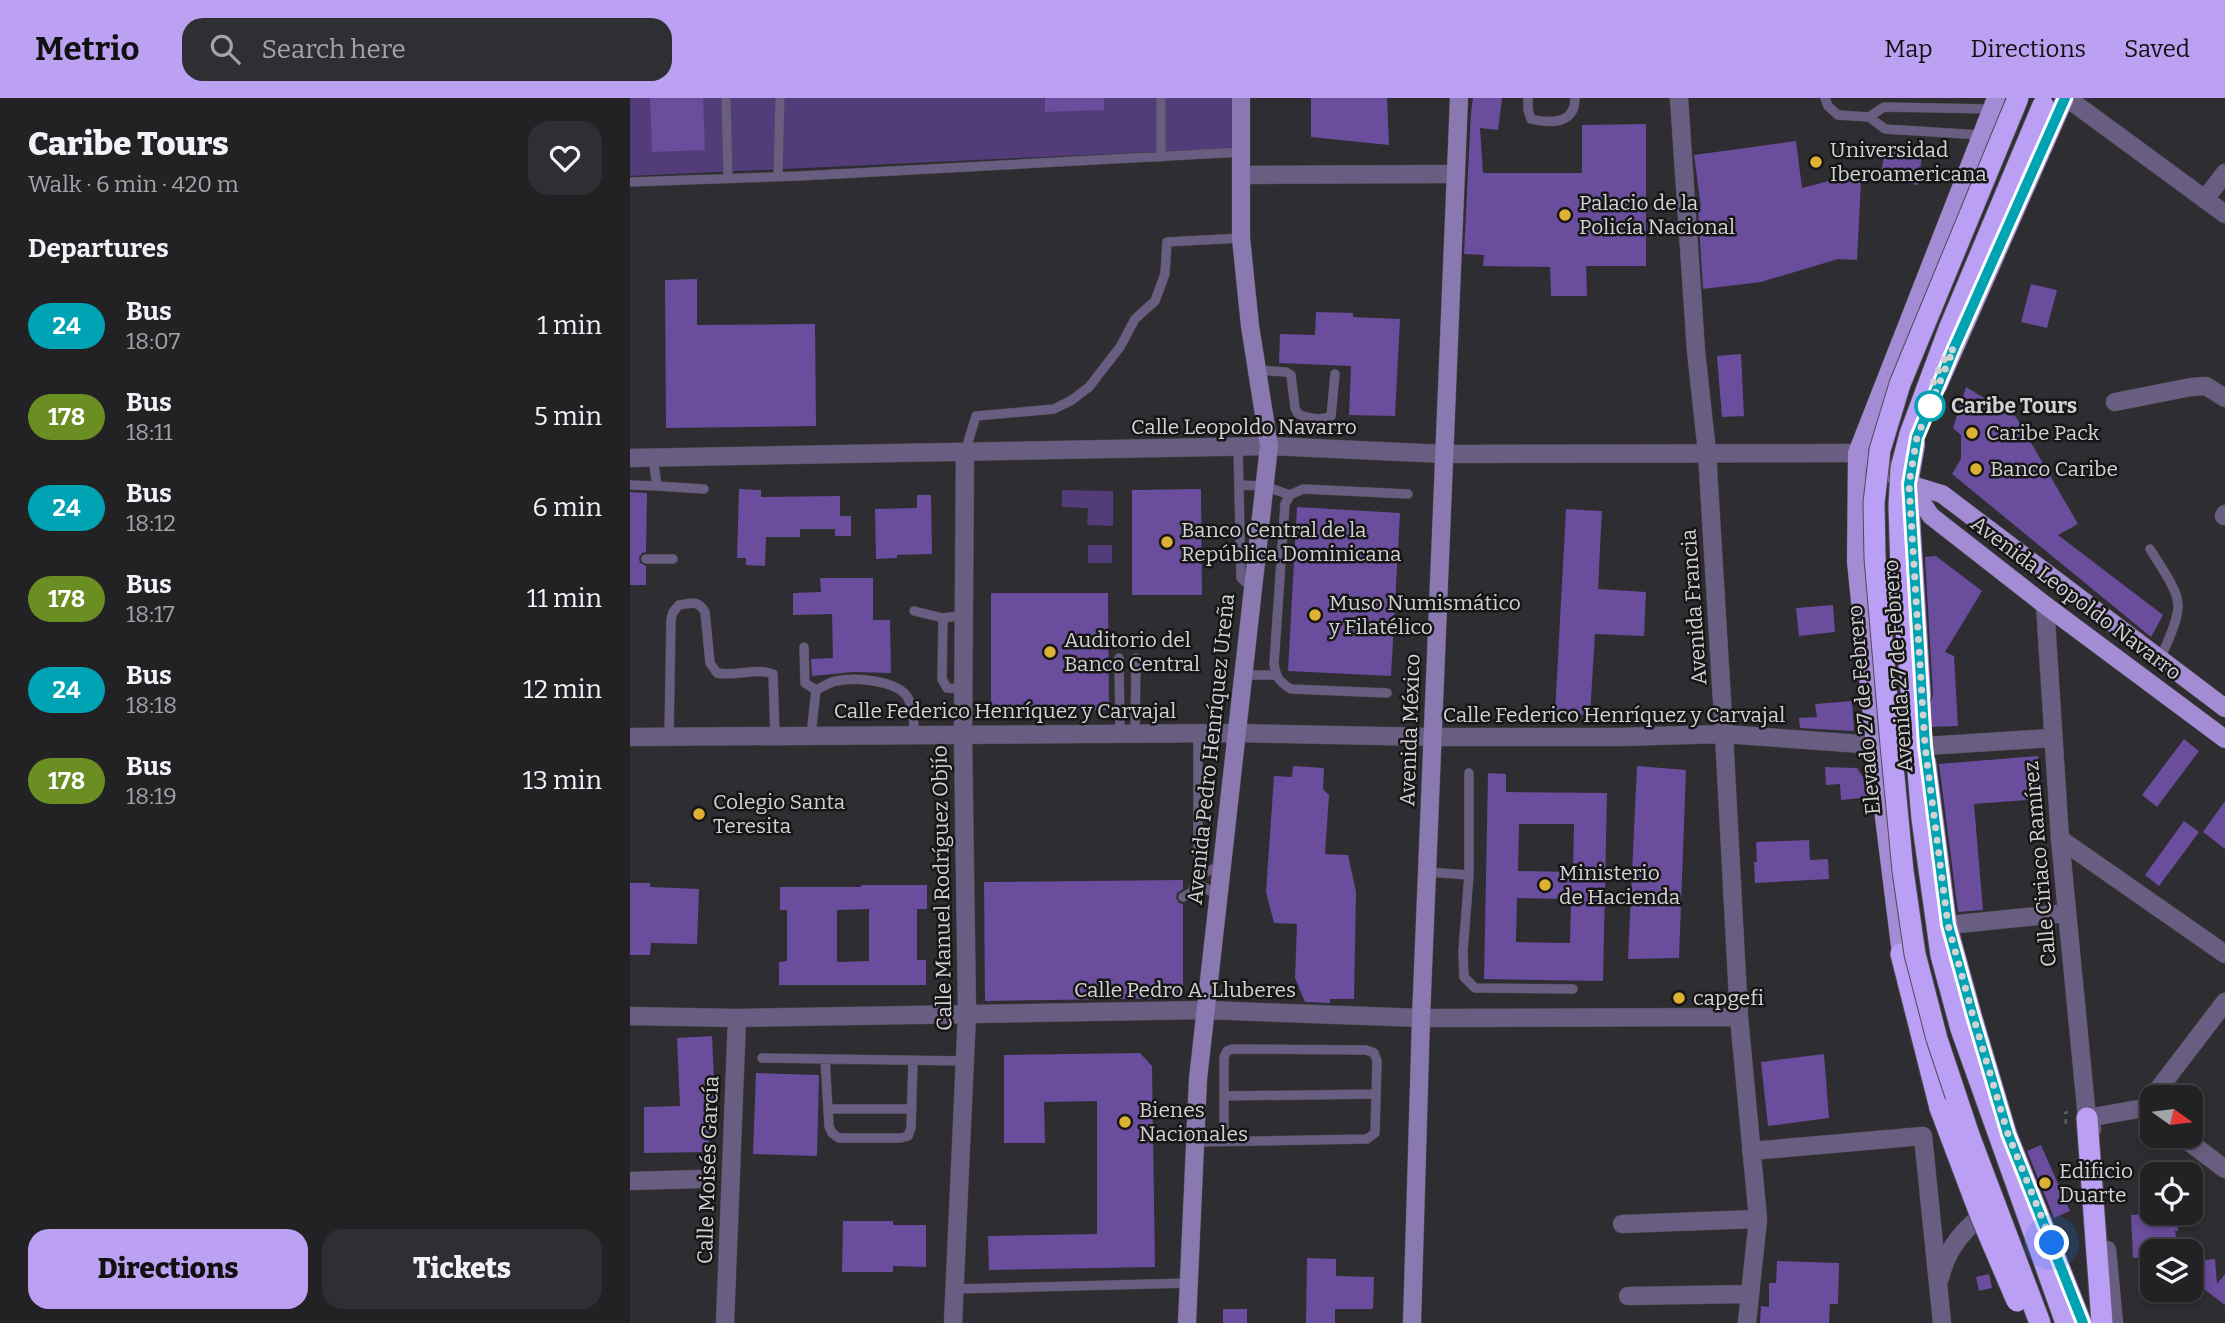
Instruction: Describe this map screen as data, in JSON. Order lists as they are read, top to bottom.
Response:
{
  "streets": {
    "highway": ["Elevado 27 de Febrero"],
    "main road": [
      "Avenida Leopoldo Navarro",
      "Avenida 27 de Febrero",
      "Avenida México",
      "Avenida Pedro Henríquez Ureña"
    ],
    "street": [
      "Calle Leopoldo Navarro",
      "Avenida Francia",
      "Calle Federico Henríquez y Carvajal",
      "Calle Ciriaco Ramírez",
      "Calle Manuel Rodríguez Objío",
      "Calle Pedro A. Lluberes",
      "Calle Moisés García"
    ]
  },
  "crossings": [
    ["Calle Leopoldo Navarro", "Avenida Leopoldo Navarro"],
    ["Calle Leopoldo Navarro", "Avenida Francia"],
    ["Calle Leopoldo Navarro", "Avenida 27 de Febrero"],
    ["Calle Leopoldo Navarro", "Avenida México"],
    ["Calle Leopoldo Navarro", "Avenida Pedro Henríquez Ureña"],
    ["Calle Leopoldo Navarro", "Calle Manuel Rodríguez Objío"],
    ["Avenida Leopoldo Navarro", "Avenida 27 de Febrero"],
    ["Avenida Leopoldo Navarro", "Calle Ciriaco Ramírez"],
    ["Avenida Francia", "Calle Federico Henríquez y Carvajal"],
    ["Avenida Francia", "Calle Pedro A. Lluberes"],
    ["Avenida 27 de Febrero", "Elevado 27 de Febrero"],
    ["Avenida 27 de Febrero", "Calle Federico Henríquez y Carvajal"],
    ["Calle Federico Henríquez y Carvajal", "Avenida México"],
    ["Calle Federico Henríquez y Carvajal", "Avenida Pedro Henríquez Ureña"],
    ["Calle Federico Henríquez y Carvajal", "Calle Ciriaco Ramírez"],
    ["Calle Federico Henríquez y Carvajal", "Calle Manuel Rodríguez Objío"],
    ["Avenida México", "Calle Pedro A. Lluberes"],
    ["Avenida Pedro Henríquez Ureña", "Calle Pedro A. Lluberes"],
    ["Calle Manuel Rodríguez Objío", "Calle Pedro A. Lluberes"],
    ["Calle Pedro A. Lluberes", "Calle Moisés García"]
  ],
  "places": [
    "Universidad Iberoamericana",
    "Palacio de la Policía Nacional",
    "Caribe Tours",
    "Caribe Pack",
    "Banco Caribe",
    "Banco Central de la República Dominicana",
    "Muso Numismático y Filatélico",
    "Auditorio del Banco Central",
    "Colegio Santa Teresita",
    "Ministerio de Hacienda",
    "capgefi",
    "Bienes Nacionales",
    "Edificio Duarte"
  ],
  "lines": ["bus line 24"],
  "north": "right",
  "page": {
    "header": "Metrio",
    "search": "Search here",
    "nav": ["Map", "Directions", "Saved"],
    "heading": [
      ["Caribe Tours", "Walk · 6 min · 420 m"],
      "Departures"
    ],
    "list": [
      {
        "mark": "24",
        "name": "Bus",
        "note": "18:07",
        "value": "1 min"
      },
      {
        "mark": "178",
        "name": "Bus",
        "note": "18:11",
        "value": "5 min"
      },
      {
        "mark": "24",
        "name": "Bus",
        "note": "18:12",
        "value": "6 min"
      },
      {
        "mark": "178",
        "name": "Bus",
        "note": "18:17",
        "value": "11 min"
      },
      {
        "mark": "24",
        "name": "Bus",
        "note": "18:18",
        "value": "12 min"
      },
      {
        "mark": "178",
        "name": "Bus",
        "note": "18:19",
        "value": "13 min"
      }
    ],
    "buttons": ["Directions", "Tickets"]
  }
}
